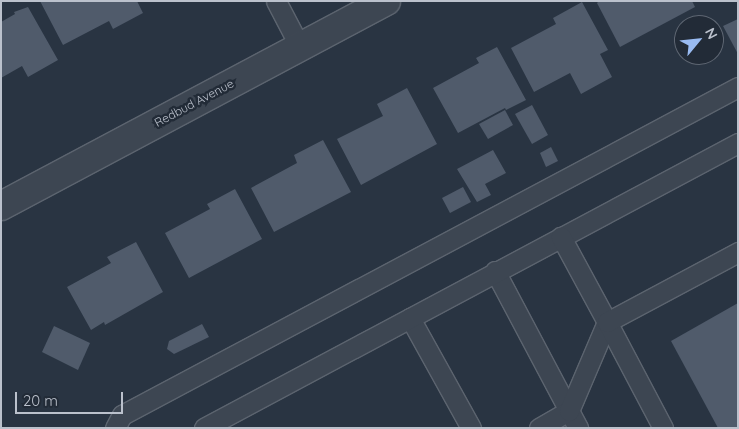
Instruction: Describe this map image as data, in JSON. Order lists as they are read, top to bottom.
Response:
{
  "streets": {
    "street": ["Redbud Avenue"]
  },
  "scale_bar": "20 m",
  "north": "top right"
}
